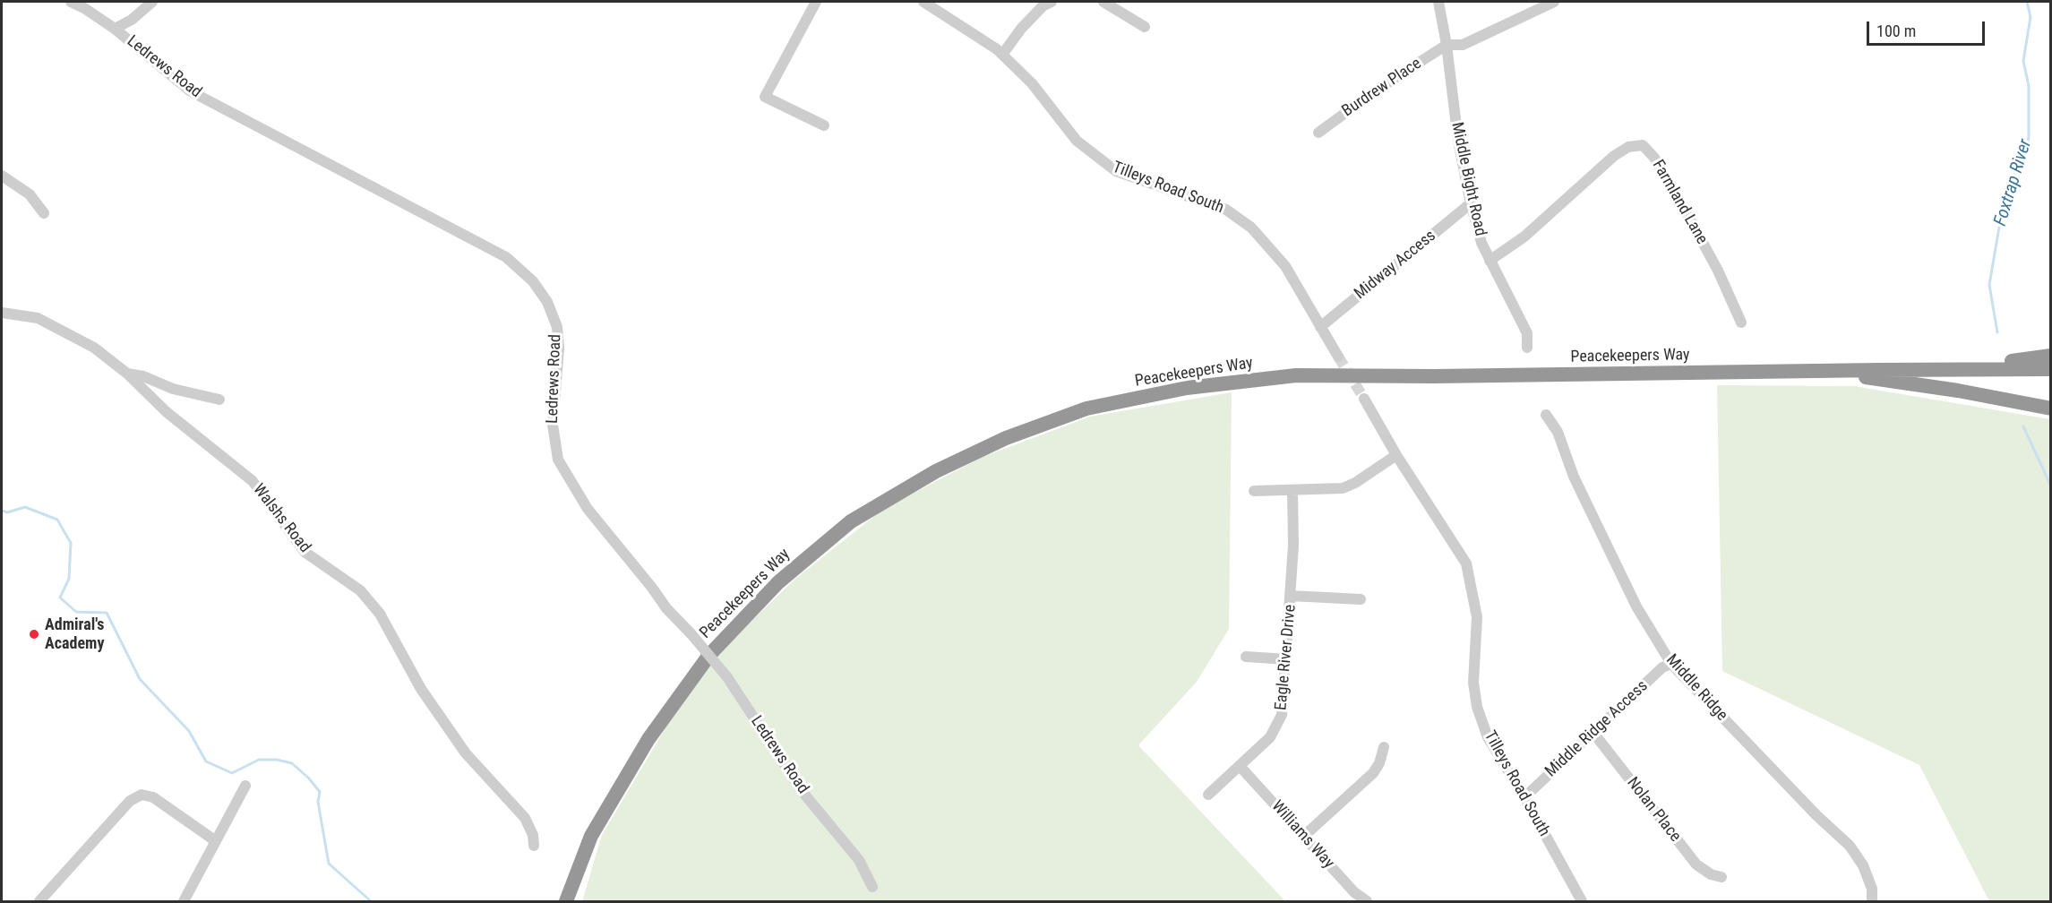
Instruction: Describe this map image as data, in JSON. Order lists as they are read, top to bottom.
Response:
{
  "streets": {
    "highway": ["Peacekeepers Way"],
    "street": [
      "Ledrews Road",
      "Burdrew Place",
      "Middle Bight Road",
      "Tilleys Road South",
      "Farmland Lane",
      "Midway Access",
      "Walshs Road",
      "Eagle River Drive",
      "Middle Ridge",
      "Middle Ridge Access",
      "Nolan Place",
      "Williams Way"
    ]
  },
  "crossings": [
    ["Burdrew Place", "Middle Bight Road"],
    ["Middle Bight Road", "Farmland Lane"],
    ["Middle Bight Road", "Midway Access"],
    ["Tilleys Road South", "Midway Access"],
    ["Tilleys Road South", "Middle Ridge Access"],
    ["Eagle River Drive", "Williams Way"],
    ["Middle Ridge", "Middle Ridge Access"],
    ["Middle Ridge Access", "Nolan Place"]
  ],
  "water": ["Foxtrap River"],
  "places": ["Admiral's Academy"],
  "scale_bar": "100 m"
}
